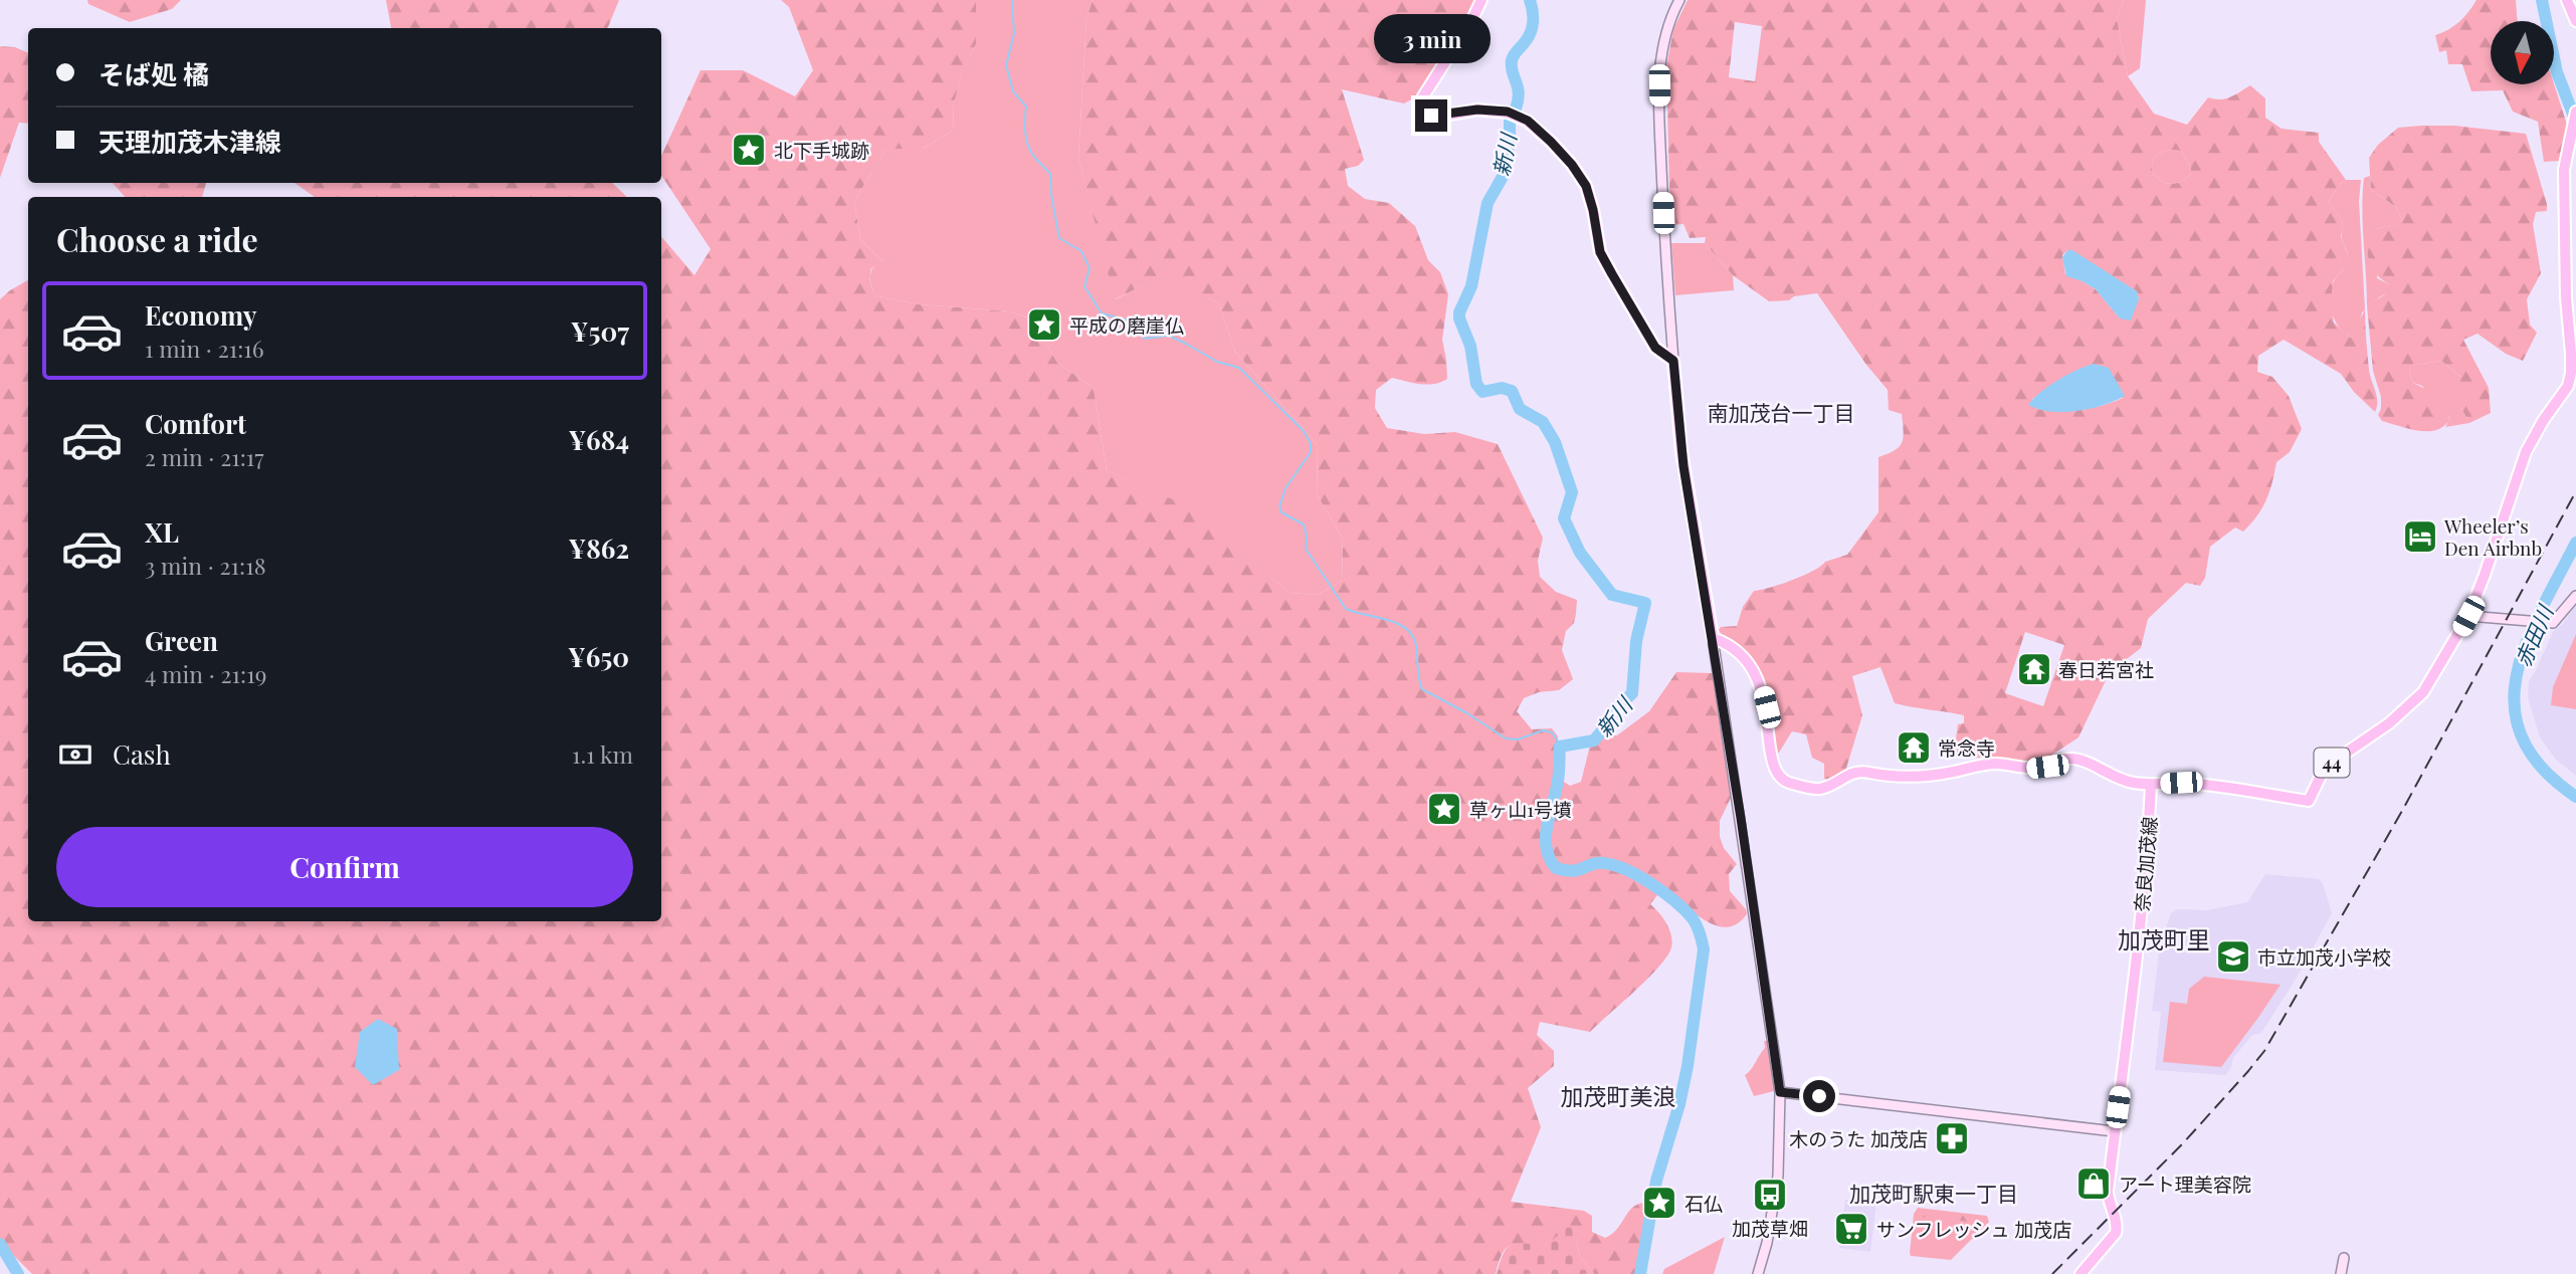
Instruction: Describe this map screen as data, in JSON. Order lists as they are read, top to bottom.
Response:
{
  "streets": {
    "main road": ["44", "奈良加茂線"]
  },
  "crossings": [
    ["44", "奈良加茂線"]
  ],
  "districts": [
    "南加茂台一丁目",
    "加茂町里",
    "加茂町美浪",
    "加茂町駅東一丁目"
  ],
  "water": ["新川", "赤田川"],
  "places": {
    "place": [
      "北下手城跡",
      "平成の磨崖仏",
      "草ヶ山1号墳",
      "石仏"
    ],
    "hotel": ["Wheeler’s Den Airbnb"],
    "temple": ["春日若宮社", "常念寺"],
    "school or university": ["市立加茂小学校"],
    "pharmacy": ["木のうた 加茂店"],
    "shop": ["アート理美容院"],
    "bus stop": ["加茂草畑"],
    "supermarket": ["サンフレッシュ 加茂店"]
  },
  "north": "bottom",
  "page": {
    "bubble": "3 min",
    "banner": ["そば処 橘", "天理加茂木津線"],
    "heading": "Choose a ride",
    "list": [
      {
        "name": "Economy",
        "note": "1 min · 21:16",
        "value": "¥507"
      },
      {
        "name": "Comfort",
        "note": "2 min · 21:17",
        "value": "¥684"
      },
      {
        "name": "XL",
        "note": "3 min · 21:18",
        "value": "¥862"
      },
      {
        "name": "Green",
        "note": "4 min · 21:19",
        "value": "¥650"
      }
    ],
    "pay": ["Cash", "1.1 km"],
    "buttons": "Confirm"
  }
}
